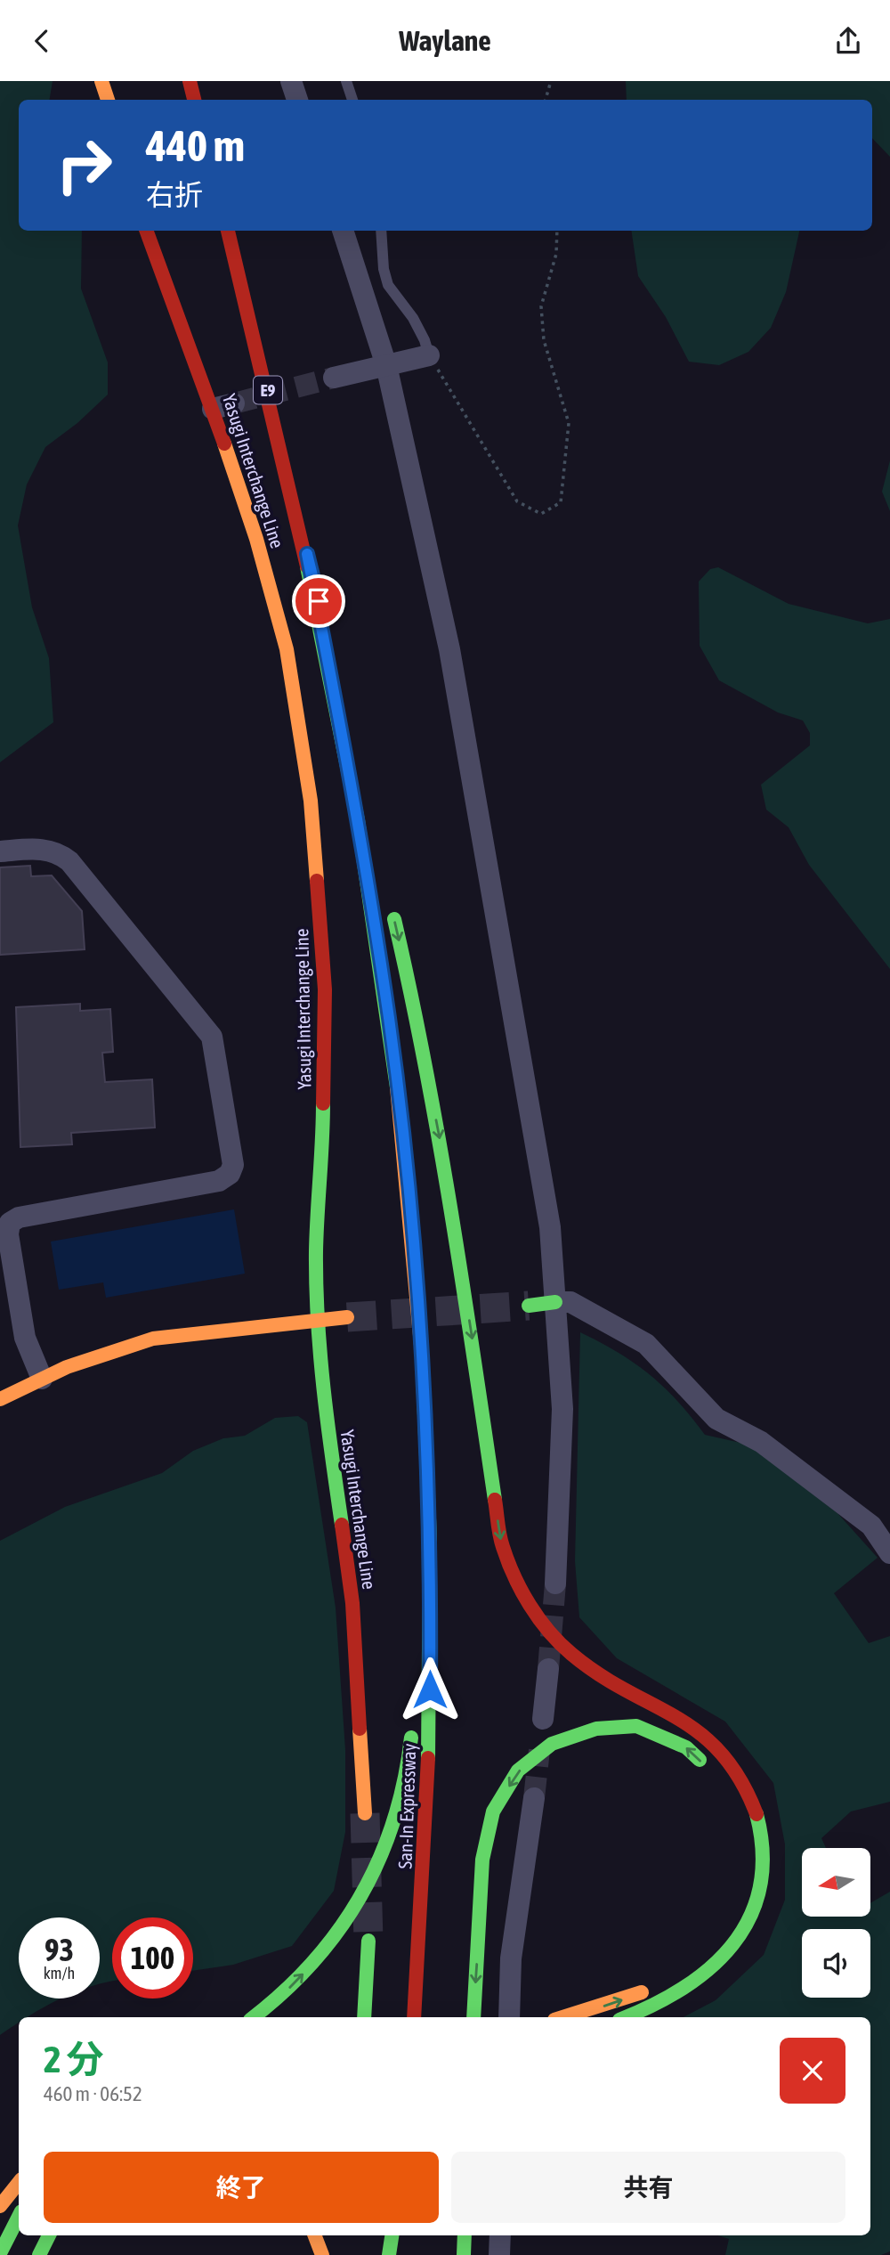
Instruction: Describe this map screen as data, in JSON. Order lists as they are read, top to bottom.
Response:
{
  "streets": {
    "main road": ["E9", "Yasugi Interchange Line", "San-In Expressway"]
  },
  "north": "left",
  "page": {
    "header": "Waylane",
    "turn": ["440 m", "右折"],
    "speed": "93 km/h",
    "limit": "100",
    "heading": ["2 分", "460 m · 06:52"],
    "buttons": ["終了", "共有"]
  }
}
